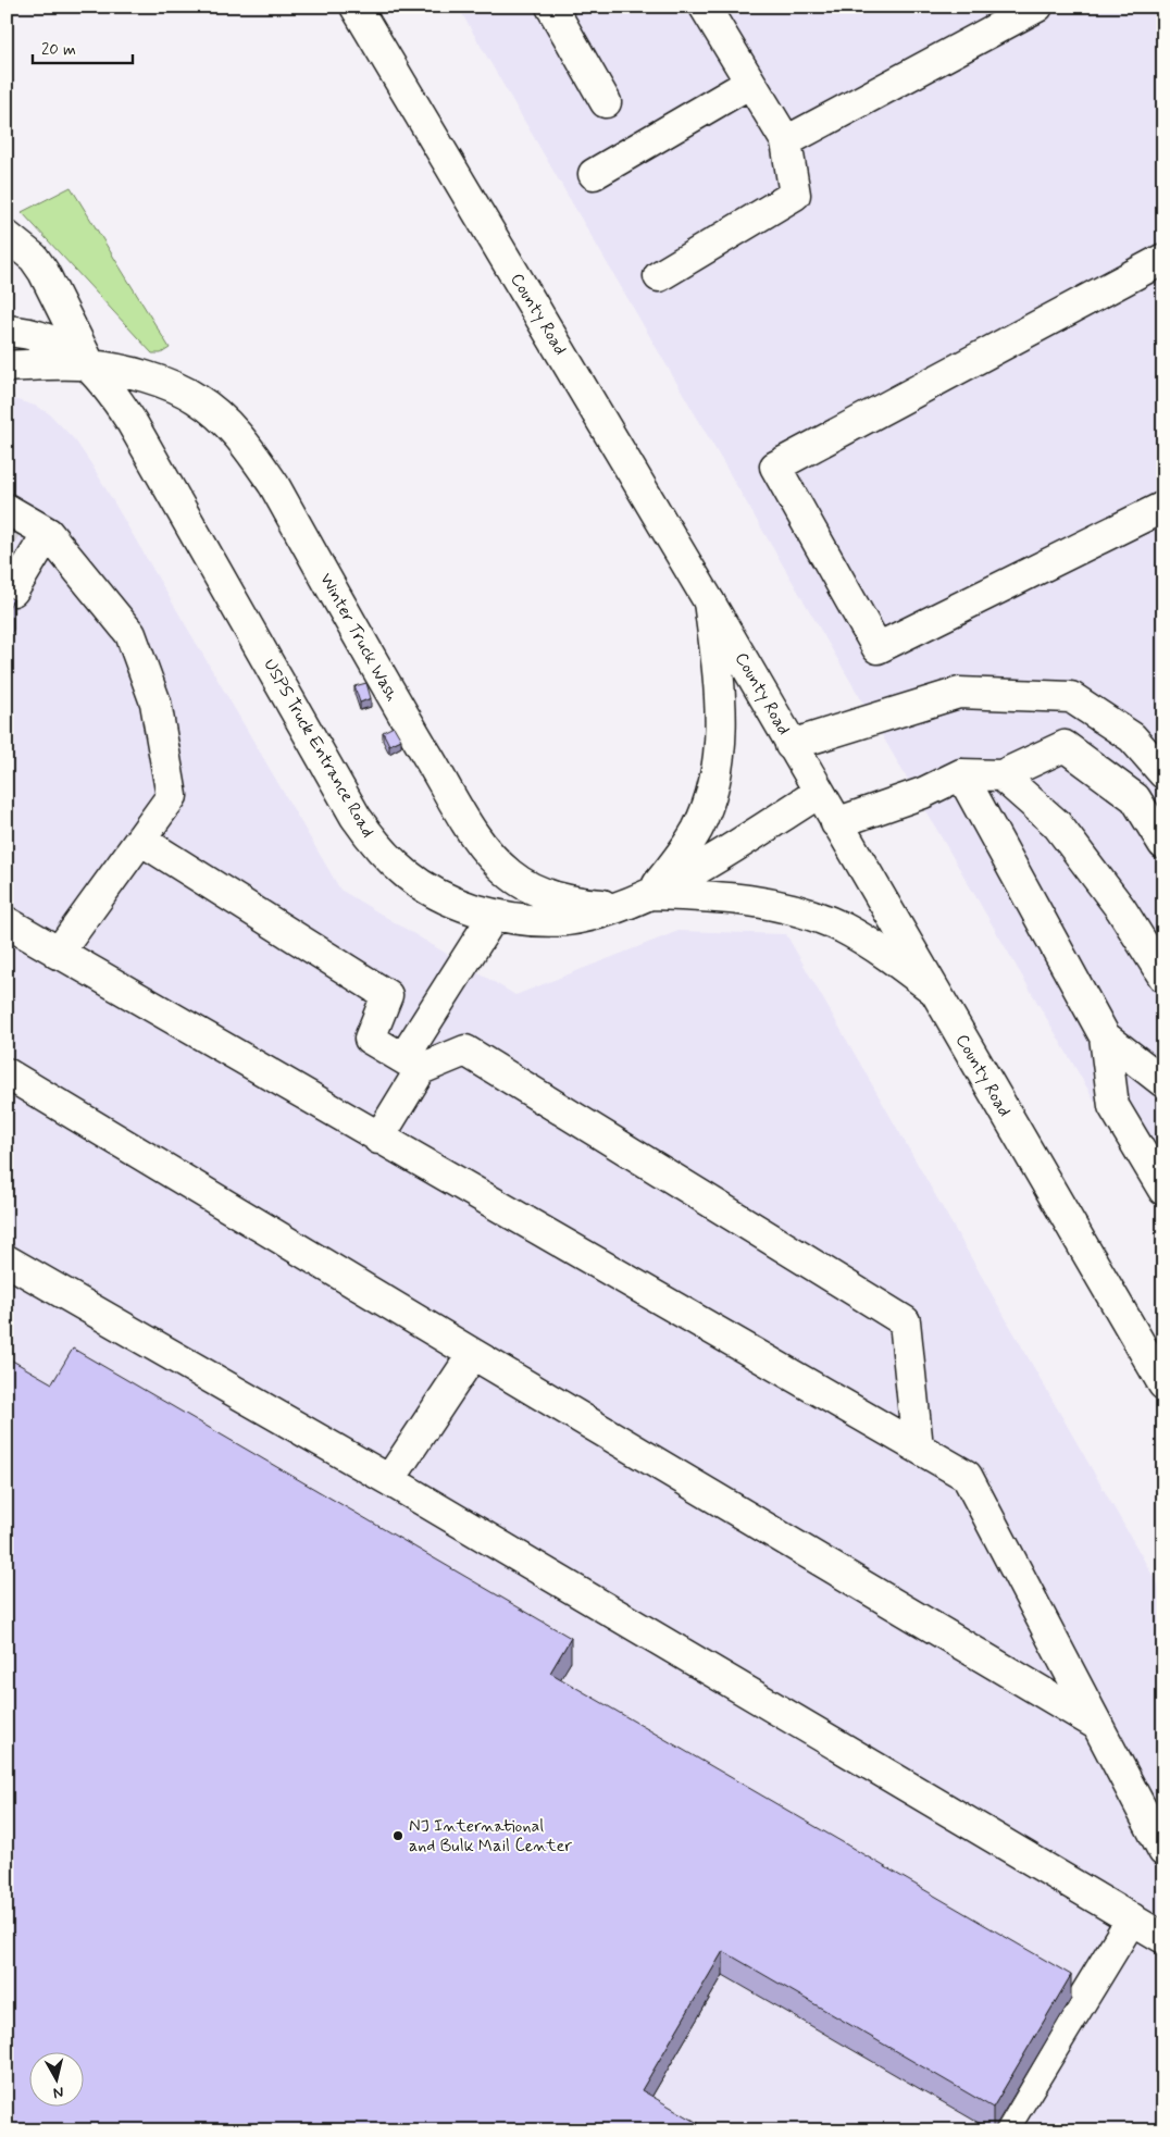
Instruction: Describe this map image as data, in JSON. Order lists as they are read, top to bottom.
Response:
{
  "streets": {
    "street": ["County Road", "Winter Truck Wash", "USPS Truck Entrance Road"]
  },
  "crossings": [
    ["County Road", "Winter Truck Wash"],
    ["County Road", "USPS Truck Entrance Road"],
    ["Winter Truck Wash", "USPS Truck Entrance Road"]
  ],
  "places": ["NJ International and Bulk Mail Center"],
  "scale_bar": "20 m",
  "north": "bottom"
}
